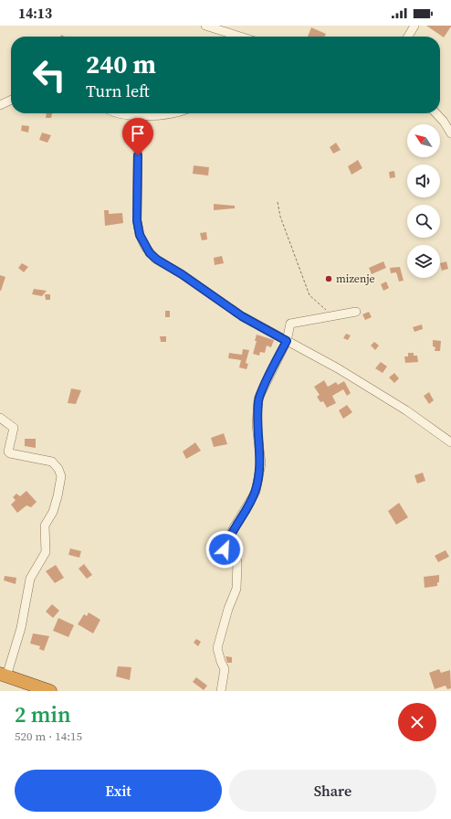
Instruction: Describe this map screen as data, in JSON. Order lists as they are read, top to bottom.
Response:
{
  "places": ["mizenje"],
  "north": "top left",
  "page": {
    "status": "14:13",
    "turn": ["240 m", "Turn left"],
    "heading": ["2 min", "520 m · 14:15"],
    "buttons": ["Exit", "Share"]
  }
}
